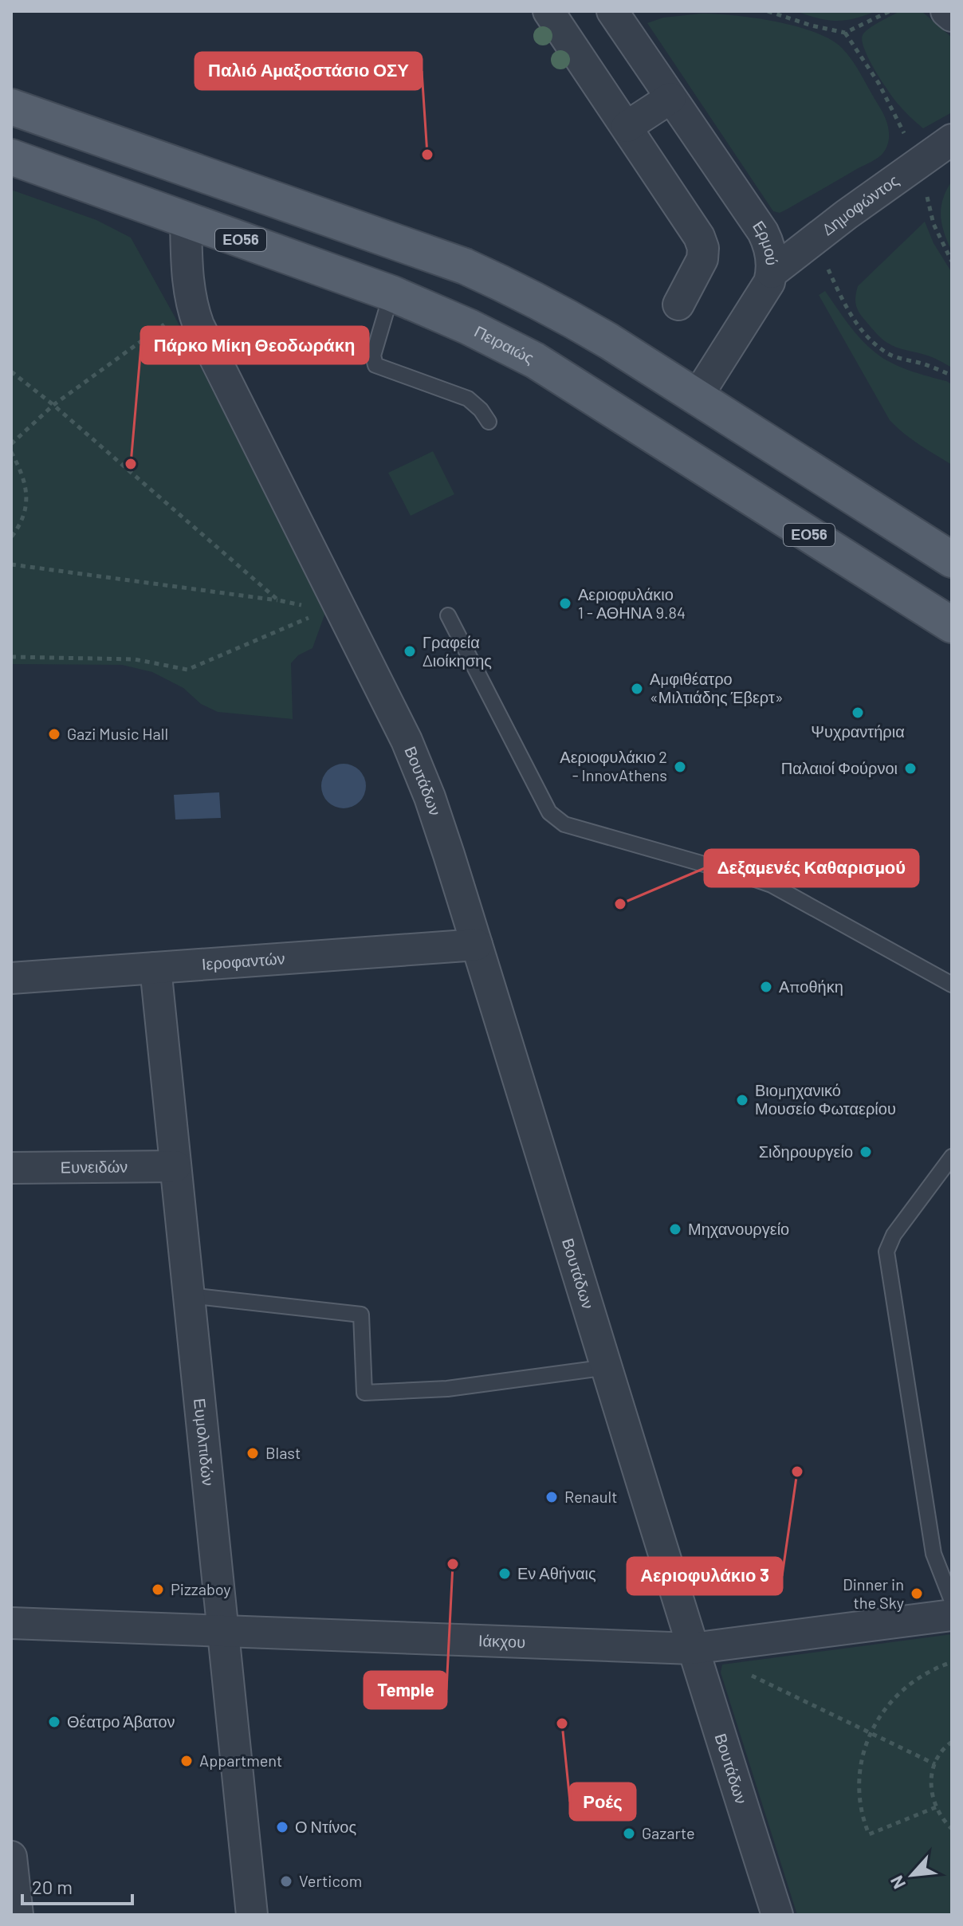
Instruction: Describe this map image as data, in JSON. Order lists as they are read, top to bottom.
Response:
{
  "streets": {
    "main road": ["ΕΟ56", "Πειραιώς"],
    "street": [
      "Δημοφώντος",
      "Ερμού",
      "Βουτάδων",
      "Ιεροφαντών",
      "Ευνειδών",
      "Ευμολπιδών",
      "Ιάκχου"
    ]
  },
  "crossings": [
    ["Δημοφώντος", "Ερμού"],
    ["Πειραιώς", "Βουτάδων"],
    ["Βουτάδων", "Ιεροφαντών"],
    ["Βουτάδων", "Ιάκχου"],
    ["Ιεροφαντών", "Ευμολπιδών"],
    ["Ευνειδών", "Ευμολπιδών"],
    ["Ευμολπιδών", "Ιάκχου"]
  ],
  "places": [
    "Παλιό Αμαξοστάσιο ΟΣΥ",
    "Πάρκο Μίκη Θεοδωράκη",
    "Αεριοφυλάκιο 1 - ΑΘΗΝΑ 9.84",
    "Γραφεία Διοίκησης",
    "Αμφιθέατρο «Μιλτιάδης Έβερτ»",
    "Ψυχραντήρια",
    "Gazi Music Hall",
    "Αεριοφυλάκιο 2 - InnovAthens",
    "Παλαιοί Φούρνοι",
    "Δεξαμενές Καθαρισμού",
    "Αποθήκη",
    "Βιομηχανικό Μουσείο Φωταερίου",
    "Σιδηρουργείο",
    "Μηχανουργείο",
    "Blast",
    "Αεριοφυλάκιο 3",
    "Renault",
    "Temple",
    "Εν Αθήναις",
    "Pizzaboy",
    "Dinner in the Sky",
    "Θέατρο Άβατον",
    "Ροές",
    "Appartment",
    "Ο Ντίνος",
    "Gazarte",
    "Verticom"
  ],
  "scale_bar": "20 m",
  "north": "bottom left"
}
